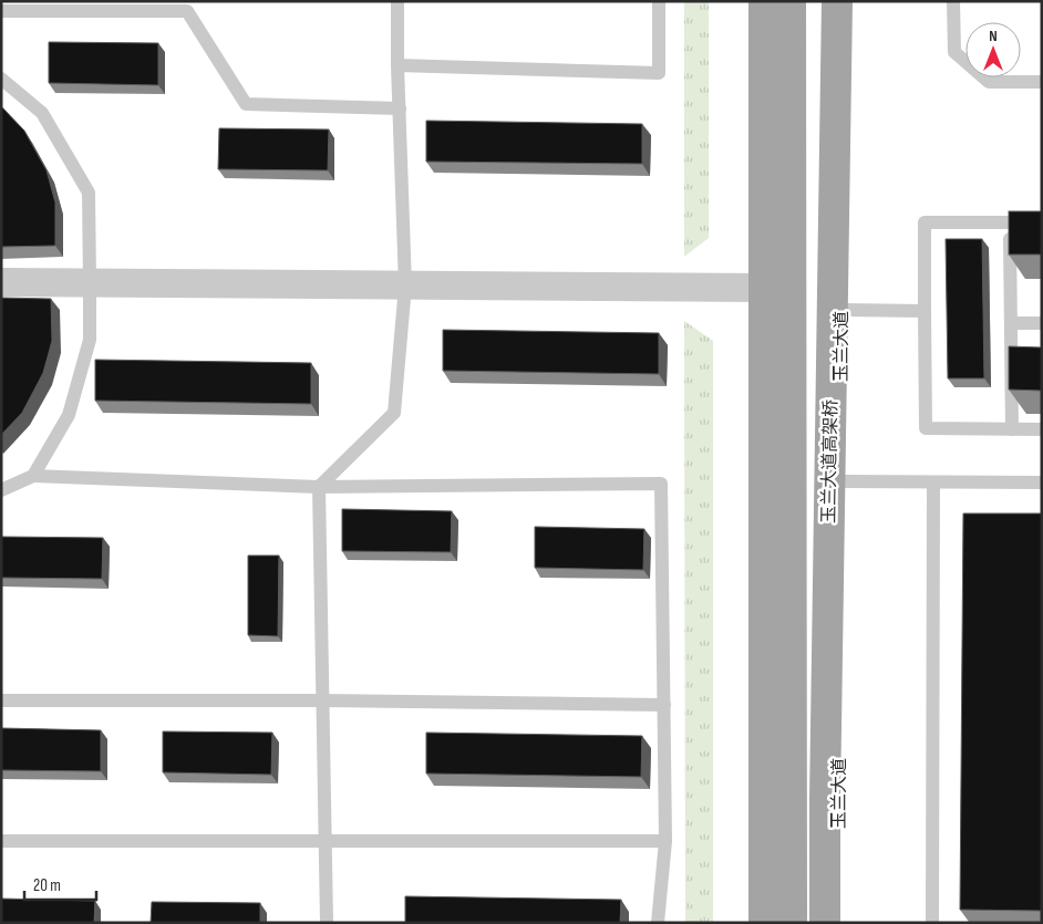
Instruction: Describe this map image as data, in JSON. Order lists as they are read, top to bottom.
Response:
{
  "streets": {
    "main road": ["玉兰大道", "玉兰大道高架桥"]
  },
  "scale_bar": "20 m",
  "north": "top"
}
